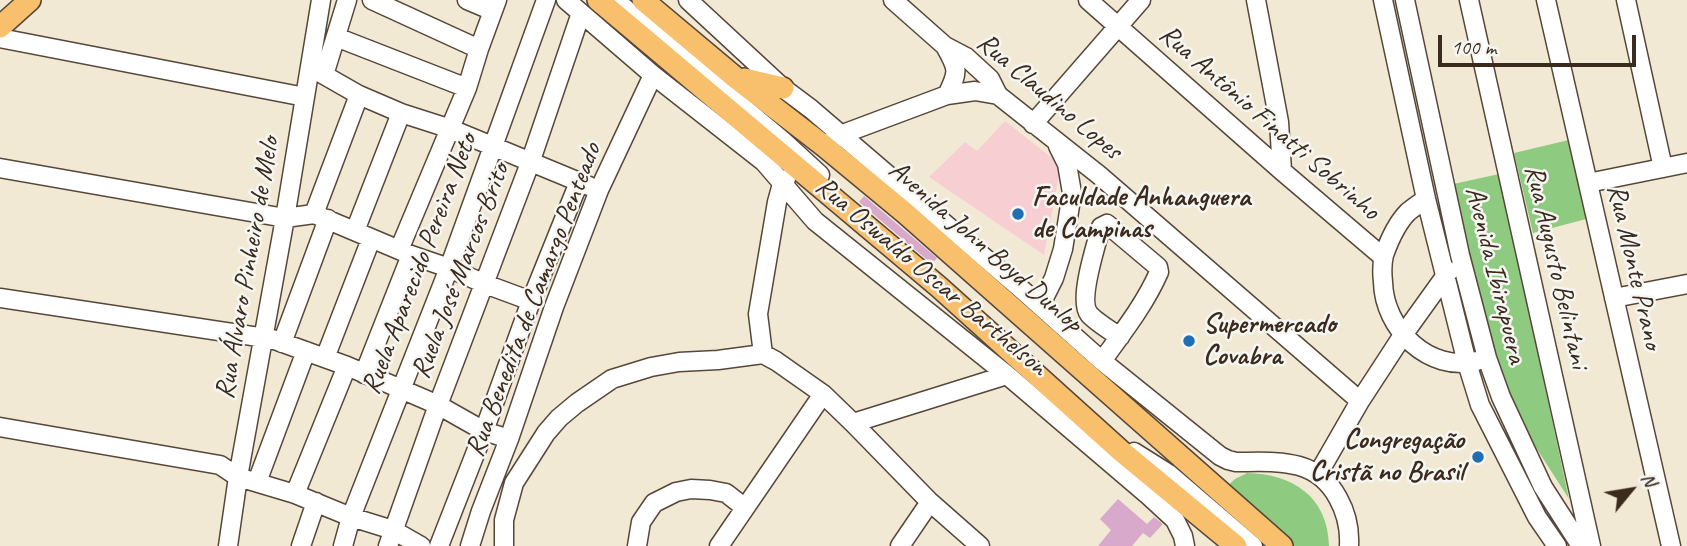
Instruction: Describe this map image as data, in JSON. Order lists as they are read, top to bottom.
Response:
{
  "streets": {
    "main road": ["Avenida John Boyd Dunlop"],
    "street": [
      "Rua Claudino Lopes",
      "Rua Antônio Finatti Sobrinho",
      "Ruela Aparecido Pereira Neto",
      "Rua Augusto Belintani",
      "Rua Monte Prano",
      "Rua Álvaro Pinheiro de Melo",
      "Ruela José Marcos Brito",
      "Avenida Ibirapuera",
      "Rua Oswaldo Oscar Barthelson",
      "Rua Benedita de Camargo Penteado"
    ]
  },
  "crossings": [
    ["Rua Antônio Finatti Sobrinho", "Avenida Ibirapuera"],
    ["Ruela José Marcos Brito", "Rua Oswaldo Oscar Barthelson"],
    ["Rua Oswaldo Oscar Barthelson", "Rua Benedita de Camargo Penteado"]
  ],
  "places": ["Faculdade Anhanguera de Campinas", "Supermercado Covabra", "Congregação Cristã no Brasil"],
  "scale_bar": "100 m",
  "north": "top right"
}
